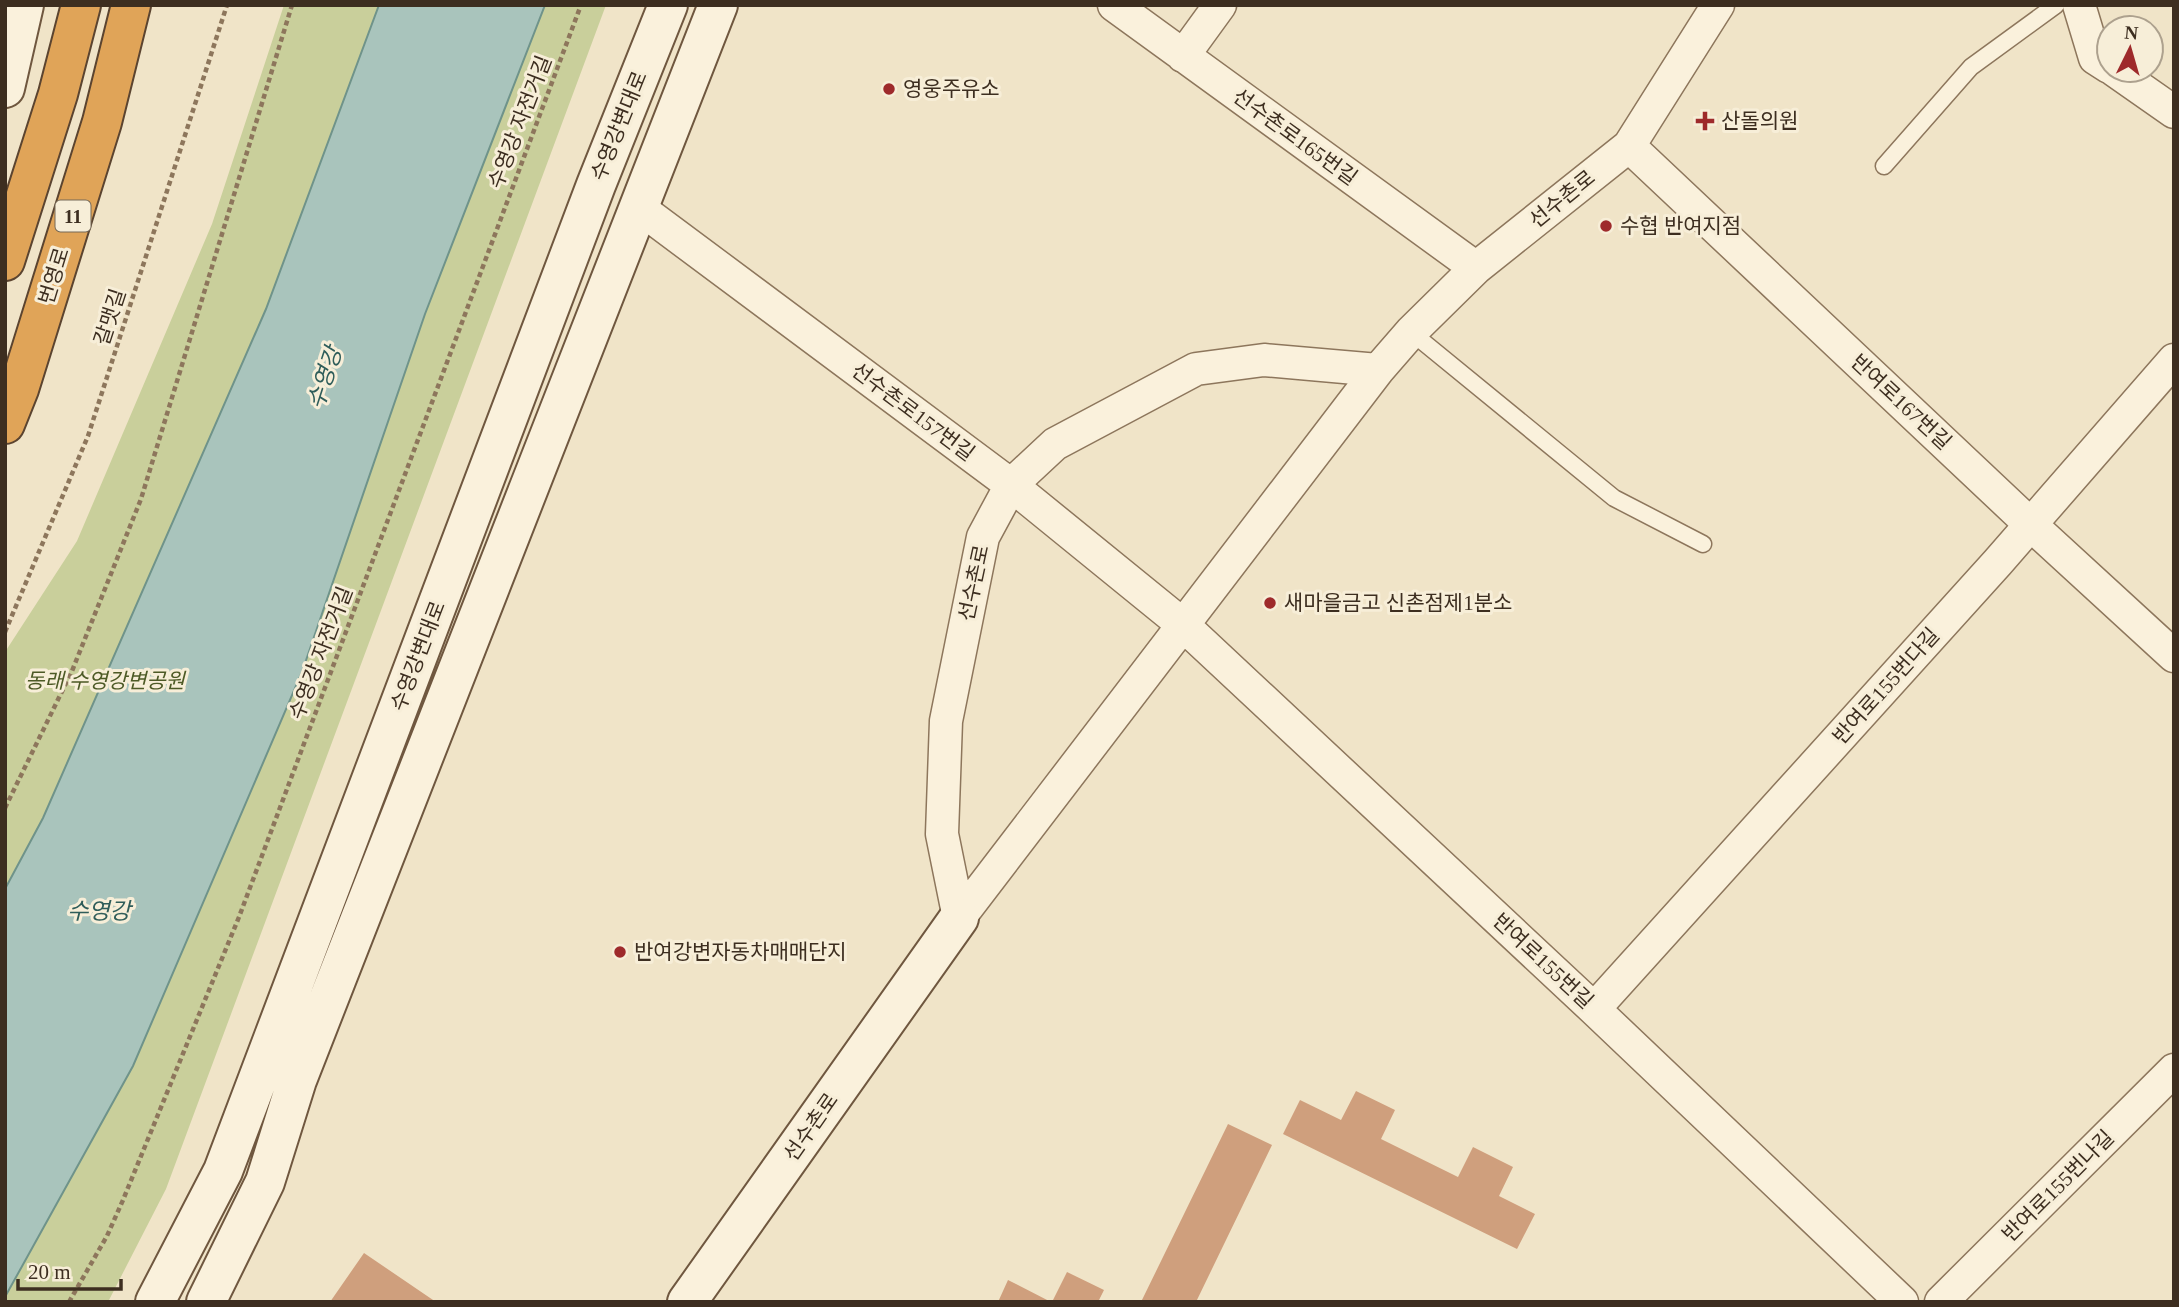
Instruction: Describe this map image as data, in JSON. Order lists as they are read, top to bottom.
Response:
{
  "streets": {
    "highway": ["11", "번영로"],
    "main road": ["수영강변대로", "선수촌로"],
    "street": [
      "선수촌로165번길",
      "반여로167번길",
      "선수촌로157번길",
      "반여로155번다길",
      "반여로155번길",
      "반여로155번나길"
    ],
    "path": ["수영강 자전거길", "갈맷길"]
  },
  "crossings": [
    ["수영강변대로", "선수촌로157번길"],
    ["선수촌로165번길", "선수촌로"],
    ["선수촌로", "반여로167번길"],
    ["선수촌로", "선수촌로157번길"],
    ["선수촌로", "반여로155번길"],
    ["반여로167번길", "반여로155번다길"],
    ["선수촌로157번길", "반여로155번길"],
    ["반여로155번다길", "반여로155번길"]
  ],
  "water": ["수영강"],
  "parks": ["동래 수영강변공원"],
  "places": {
    "other": [
      "영웅주유소",
      "수협 반여지점",
      "새마을금고 신촌점제1분소",
      "반여강변자동차매매단지"
    ],
    "health": ["산돌의원"]
  },
  "scale_bar": "20 m",
  "north": "top"
}
